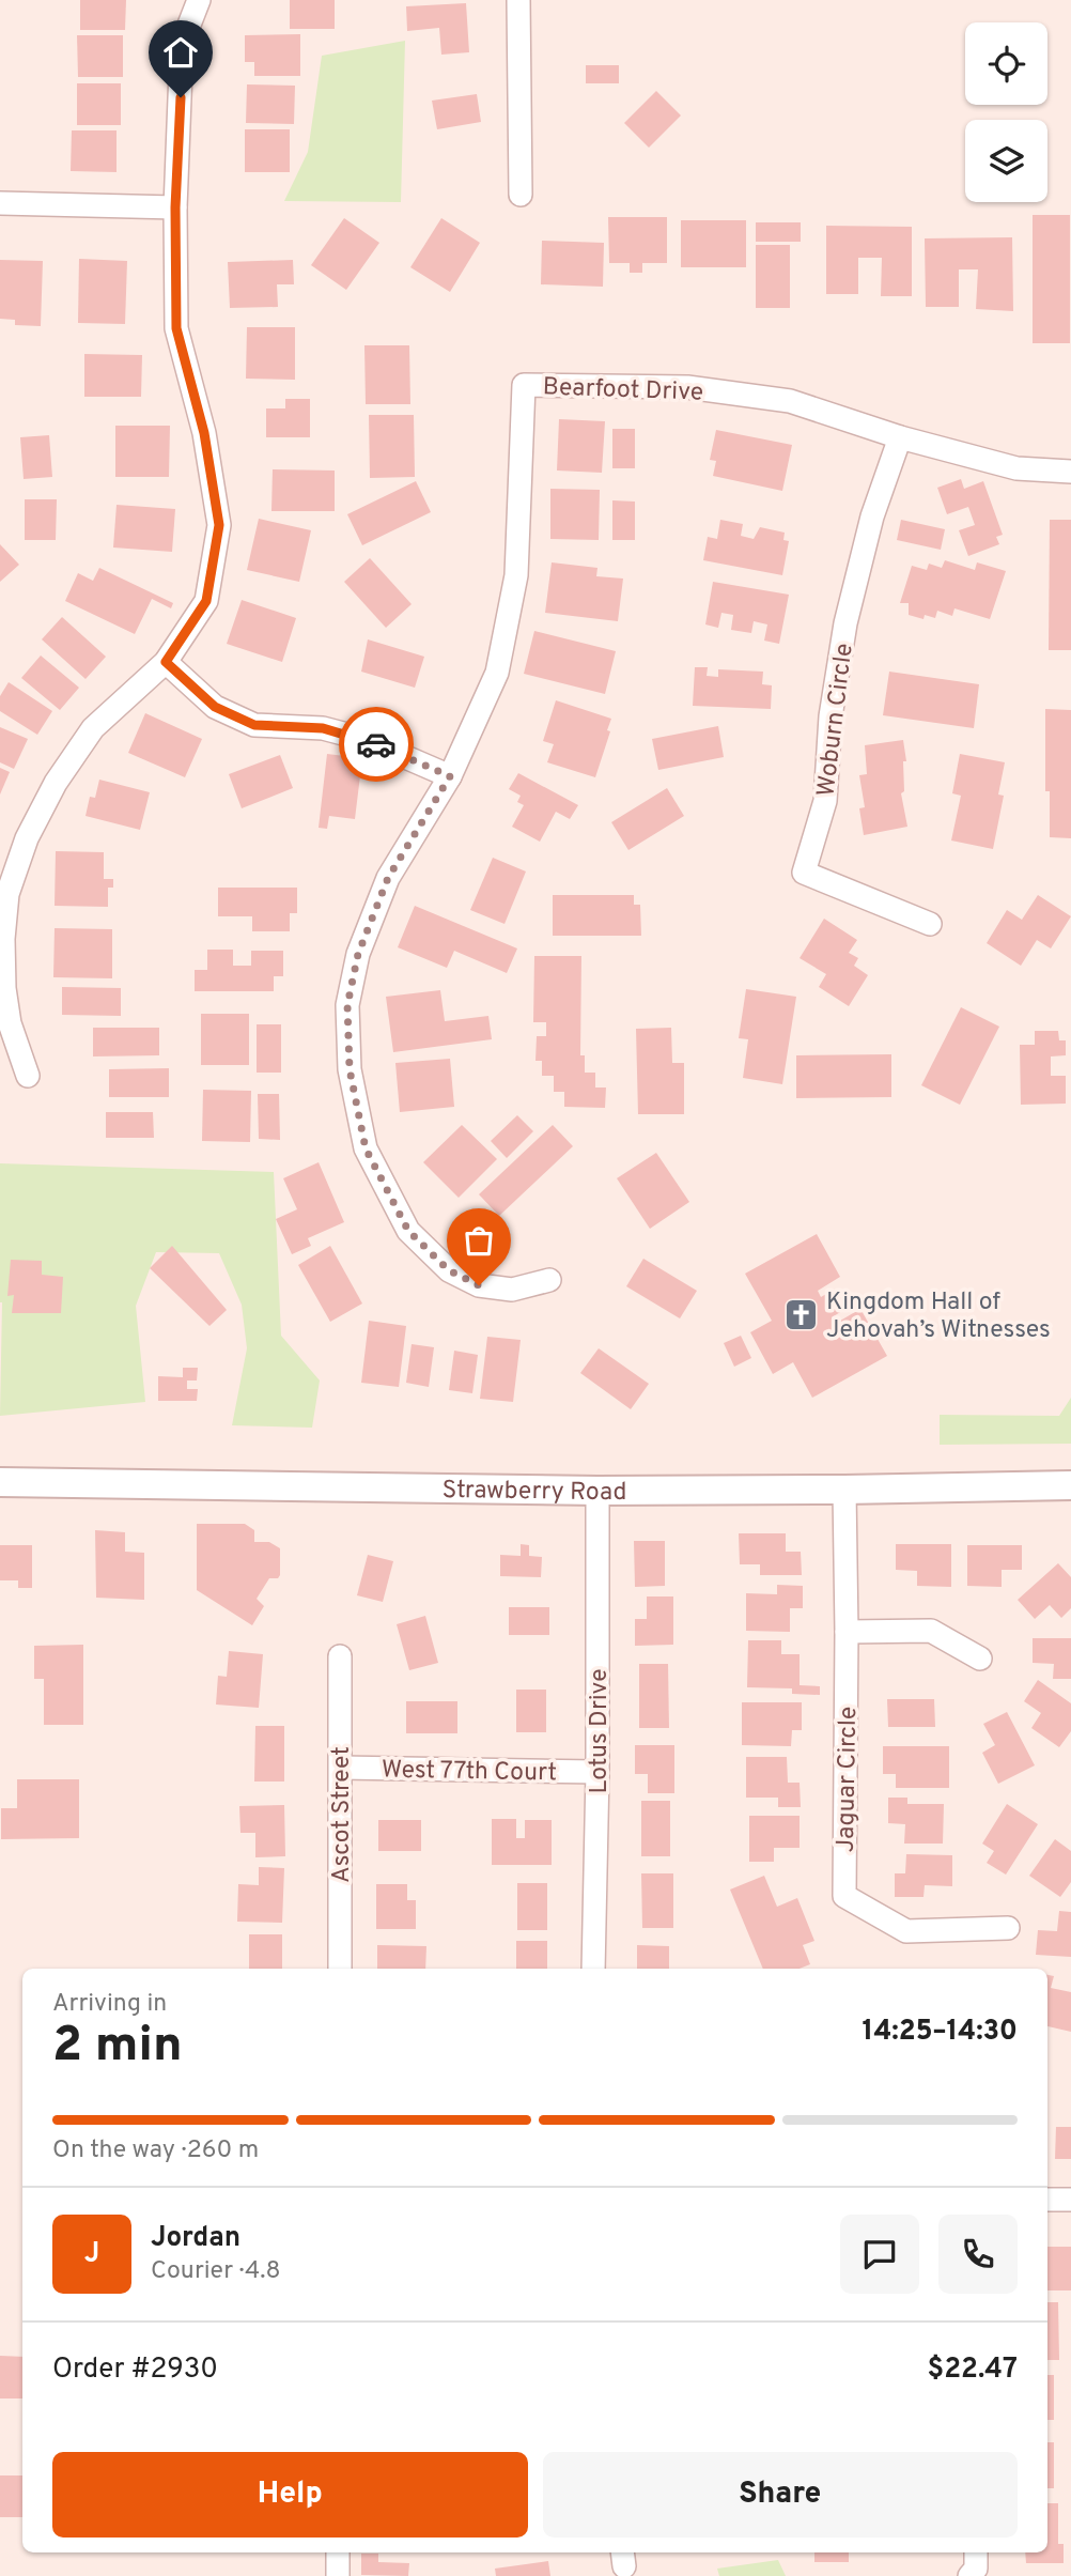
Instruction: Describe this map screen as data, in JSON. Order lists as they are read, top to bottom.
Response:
{
  "streets": {
    "street": [
      "Bearfoot Drive",
      "Woburn Circle",
      "Strawberry Road",
      "Lotus Drive",
      "West 77th Court",
      "Jaguar Circle",
      "Ascot Street"
    ]
  },
  "crossings": [
    ["Bearfoot Drive", "Woburn Circle"],
    ["Strawberry Road", "Lotus Drive"],
    ["Strawberry Road", "Jaguar Circle"],
    ["Lotus Drive", "West 77th Court"],
    ["West 77th Court", "Ascot Street"]
  ],
  "places": {
    "church": ["Kingdom Hall of Jehovah’s Witnesses"]
  },
  "page": {
    "heading": ["2 min", "Arriving in", "14:25–14:30"],
    "panel": [
      "Jordan",
      "Courier · 4.8",
      "Order #2930",
      "$22.47"
    ],
    "bar": "On the way · 260 m",
    "round": "J",
    "buttons": ["Help", "Share"]
  }
}
